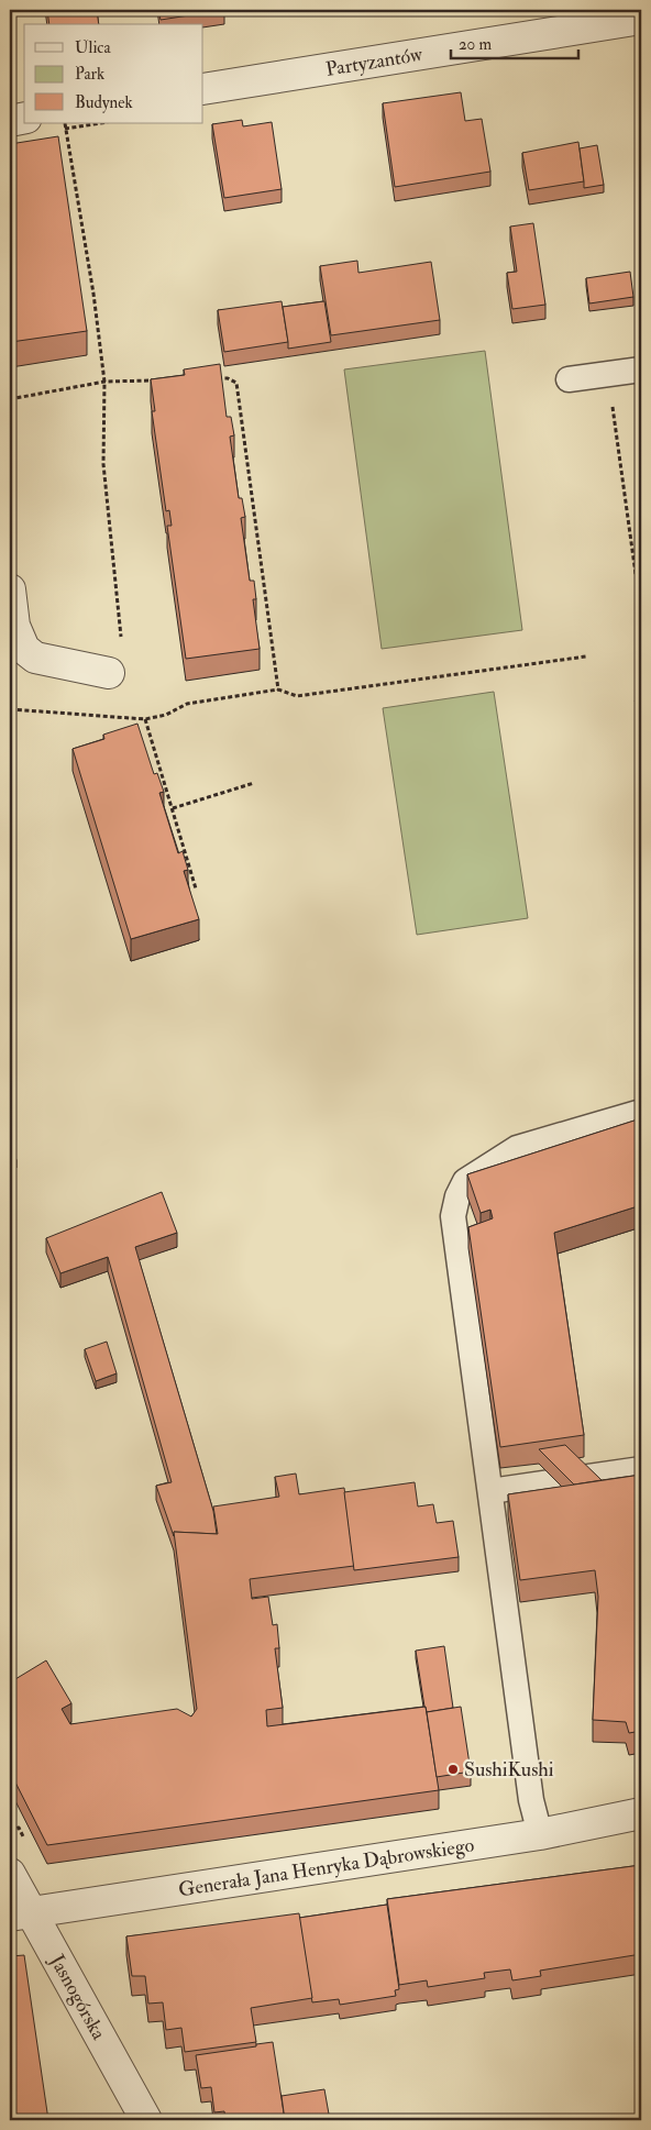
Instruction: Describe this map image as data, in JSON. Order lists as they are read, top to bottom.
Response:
{
  "streets": {
    "street": ["Partyzantów", "Generała Jana Henryka Dąbrowskiego", "Jasnogórska"]
  },
  "crossings": [
    ["Generała Jana Henryka Dąbrowskiego", "Jasnogórska"]
  ],
  "places": ["SushiKushi"],
  "legend": ["Ulica", "Park", "Budynek"],
  "scale_bar": "20 m"
}
